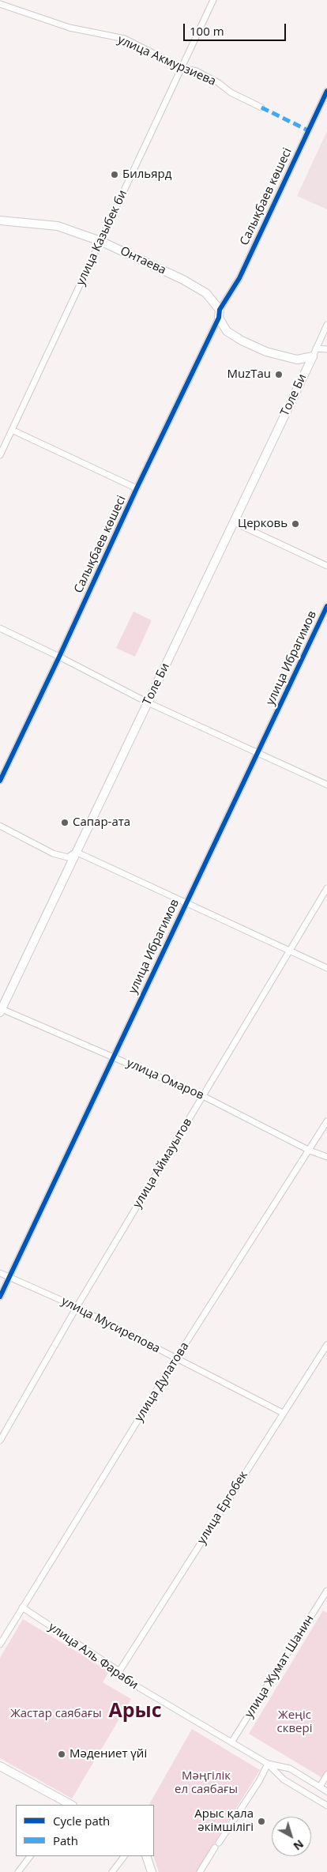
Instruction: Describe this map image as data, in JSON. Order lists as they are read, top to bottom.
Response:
{
  "streets": {
    "main road": ["Онтаева", "Толе Би"],
    "street": [
      "улица Акмурзиева",
      "Салықбаев көшесі",
      "улица Казыбек би",
      "улица Ибрагимов",
      "улица Омаров",
      "улица Аймауытов",
      "улица Мусирепова",
      "улица Дулатова",
      "улица Ергобек",
      "улица Аль Фараби",
      "улица Жумат Шанин"
    ]
  },
  "crossings": [
    ["улица Акмурзиева", "улица Казыбек би"],
    ["Салықбаев көшесі", "Онтаева"],
    ["улица Казыбек би", "Онтаева"],
    ["Онтаева", "Толе Би"],
    ["Толе Би", "улица Омаров"],
    ["улица Ибрагимов", "улица Омаров"],
    ["улица Ибрагимов", "улица Мусирепова"],
    ["улица Омаров", "улица Аймауытов"],
    ["улица Омаров", "улица Дулатова"],
    ["улица Аймауытов", "улица Мусирепова"],
    ["улица Мусирепова", "улица Дулатова"],
    ["улица Мусирепова", "улица Ергобек"],
    ["улица Дулатова", "улица Аль Фараби"],
    ["улица Ергобек", "улица Аль Фараби"],
    ["улица Аль Фараби", "улица Жумат Шанин"]
  ],
  "districts": ["Арыс"],
  "parks": ["Жастар саябағы", "Жеңіс сквері", "Мәңгілік ел саябағы"],
  "places": [
    "Бильярд",
    "MuzTau",
    "Церковь",
    "Сапар-ата",
    "Mәдениет үйі",
    "Арыс қала әкімшілігі"
  ],
  "legend": ["Cycle path", "Path"],
  "scale_bar": "100 m",
  "north": "bottom right"
}
